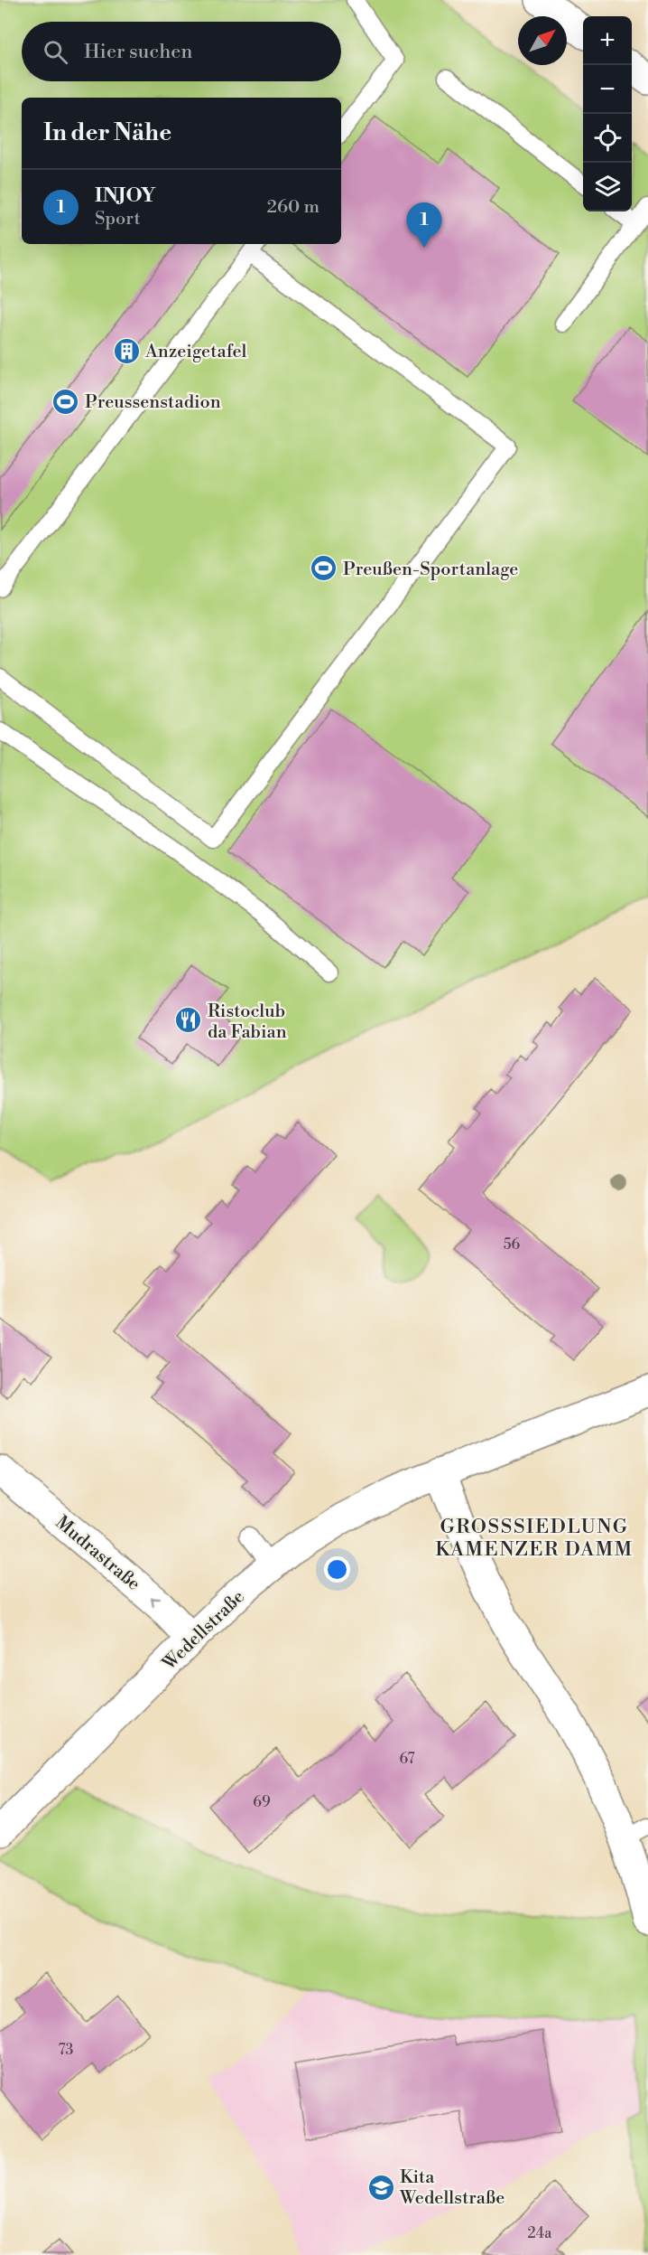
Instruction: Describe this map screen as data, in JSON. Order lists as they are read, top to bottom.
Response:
{
  "streets": {
    "street": ["Mudrastraße", "Wedellstraße"]
  },
  "crossings": [
    ["Mudrastraße", "Wedellstraße"]
  ],
  "one_way": ["Mudrastraße"],
  "districts": ["GROSSSIEDLUNG KAMENZER DAMM"],
  "places": {
    "building": ["Anzeigetafel"],
    "sports": ["Preussenstadion", "Preußen-Sportanlage"],
    "restaurant": ["Ristoclub da Fabian"],
    "school or university": ["Kita Wedellstraße"]
  },
  "house_numbers": [
    "56",
    "67",
    "69",
    "73",
    "24a"
  ],
  "north": "top right",
  "page": {
    "map_buttons": ["+", "−"],
    "search": "Hier suchen",
    "heading": "In der Nähe",
    "list": [
      {
        "mark": "1",
        "name": "INJOY",
        "note": "Sport",
        "value": "260 m"
      }
    ],
    "pins": "1"
  }
}
